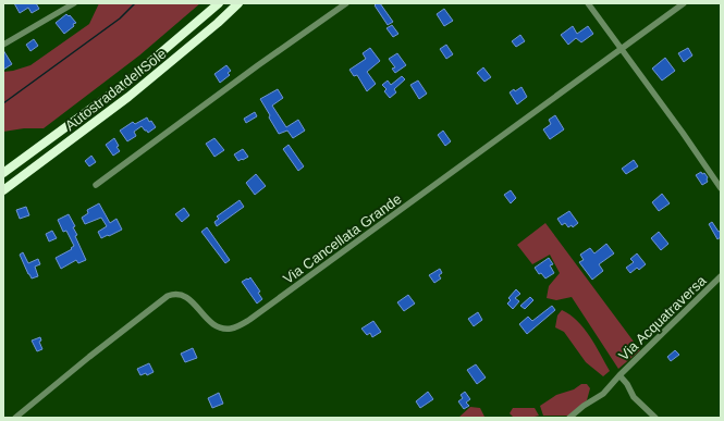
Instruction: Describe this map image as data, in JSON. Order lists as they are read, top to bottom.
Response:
{
  "streets": {
    "highway": ["Autostrada del Sole"],
    "street": ["Via Cancellata Grande", "Via Acquatraversa"]
  }
}
